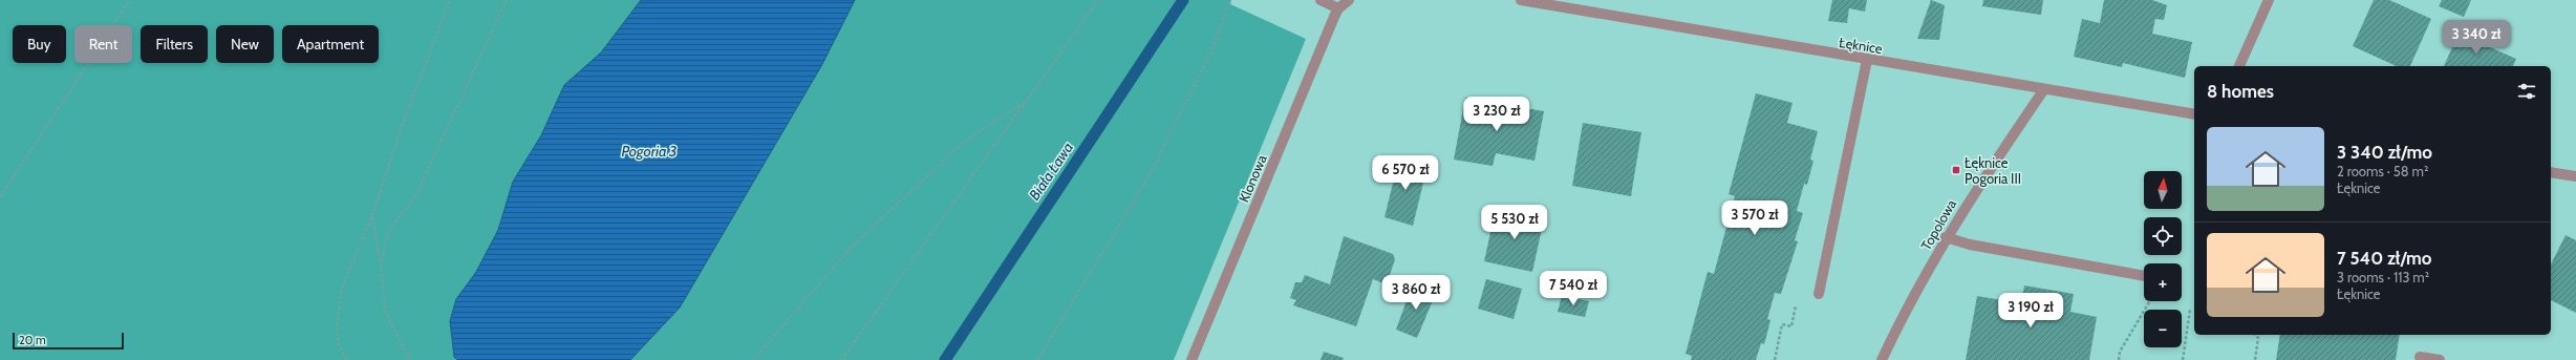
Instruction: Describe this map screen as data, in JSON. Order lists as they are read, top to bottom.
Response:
{
  "streets": {
    "street": ["Łęknice", "Klonowa", "Topolowa"]
  },
  "crossings": [
    ["Łęknice", "Topolowa"]
  ],
  "water": ["Pogoria 3", "Biała Ława"],
  "places": {
    "transit": ["Łęknice Pogoria III"]
  },
  "scale_bar": "20 m",
  "north": "top",
  "page": {
    "price": [
      "3 340 zł",
      "3 230 zł",
      "6 570 zł",
      "3 570 zł",
      "5 530 zł",
      "7 540 zł",
      "3 860 zł",
      "3 190 zł"
    ],
    "chip": [
      "Buy",
      "Rent",
      "Filters",
      "New",
      "Apartment"
    ],
    "heading": "8 homes",
    "list": [
      {
        "name": "3 340 zł/mo",
        "note": "2 rooms · 58 m² · Łęknice"
      },
      {
        "name": "7 540 zł/mo",
        "note": "3 rooms · 113 m² · Łęknice"
      }
    ],
    "map_buttons": ["+", "−"],
    "scale": "20 m"
  }
}
